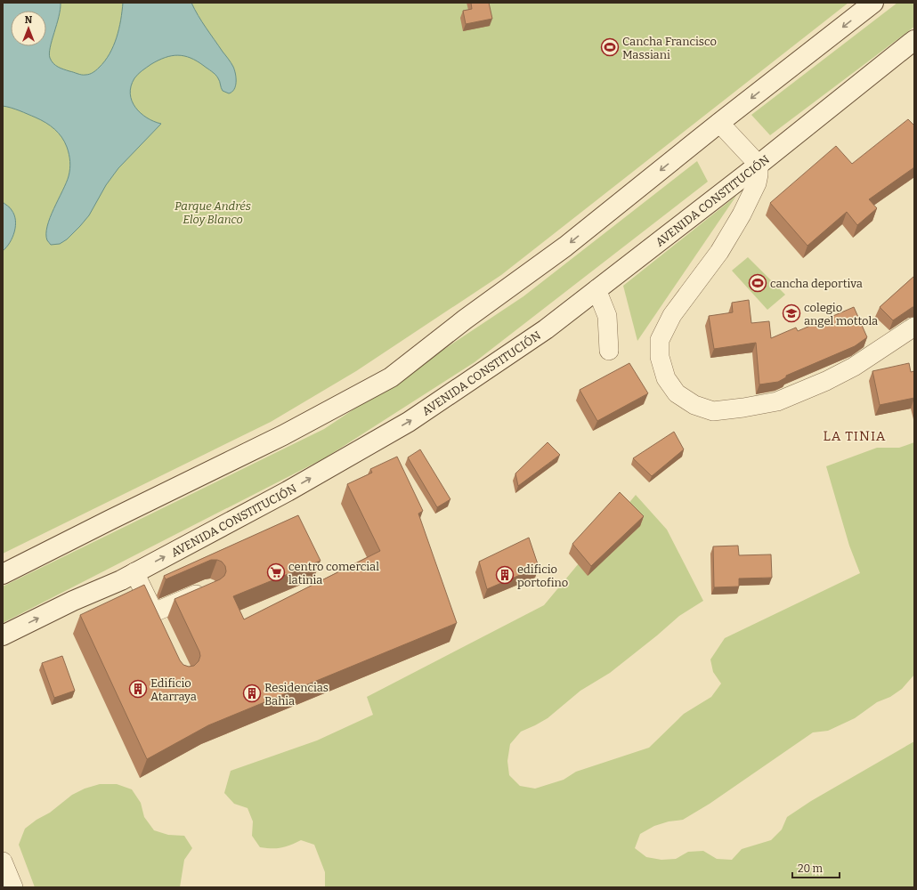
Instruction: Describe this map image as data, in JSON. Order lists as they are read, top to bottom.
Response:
{
  "streets": {
    "main road": ["AVENIDA CONSTITUCIÓN"]
  },
  "districts": ["LA TINIA"],
  "parks": ["Parque Andrés Eloy Blanco"],
  "places": {
    "sports": ["Cancha Francisco Massiani", "cancha deportiva"],
    "school or university": ["colegio angel mottola"],
    "supermarket": ["centro comercial latinia"],
    "building": ["edificio portofino", "Edificio Atarraya", "Residencias Bahia"]
  },
  "scale_bar": "20 m",
  "north": "top"
}
